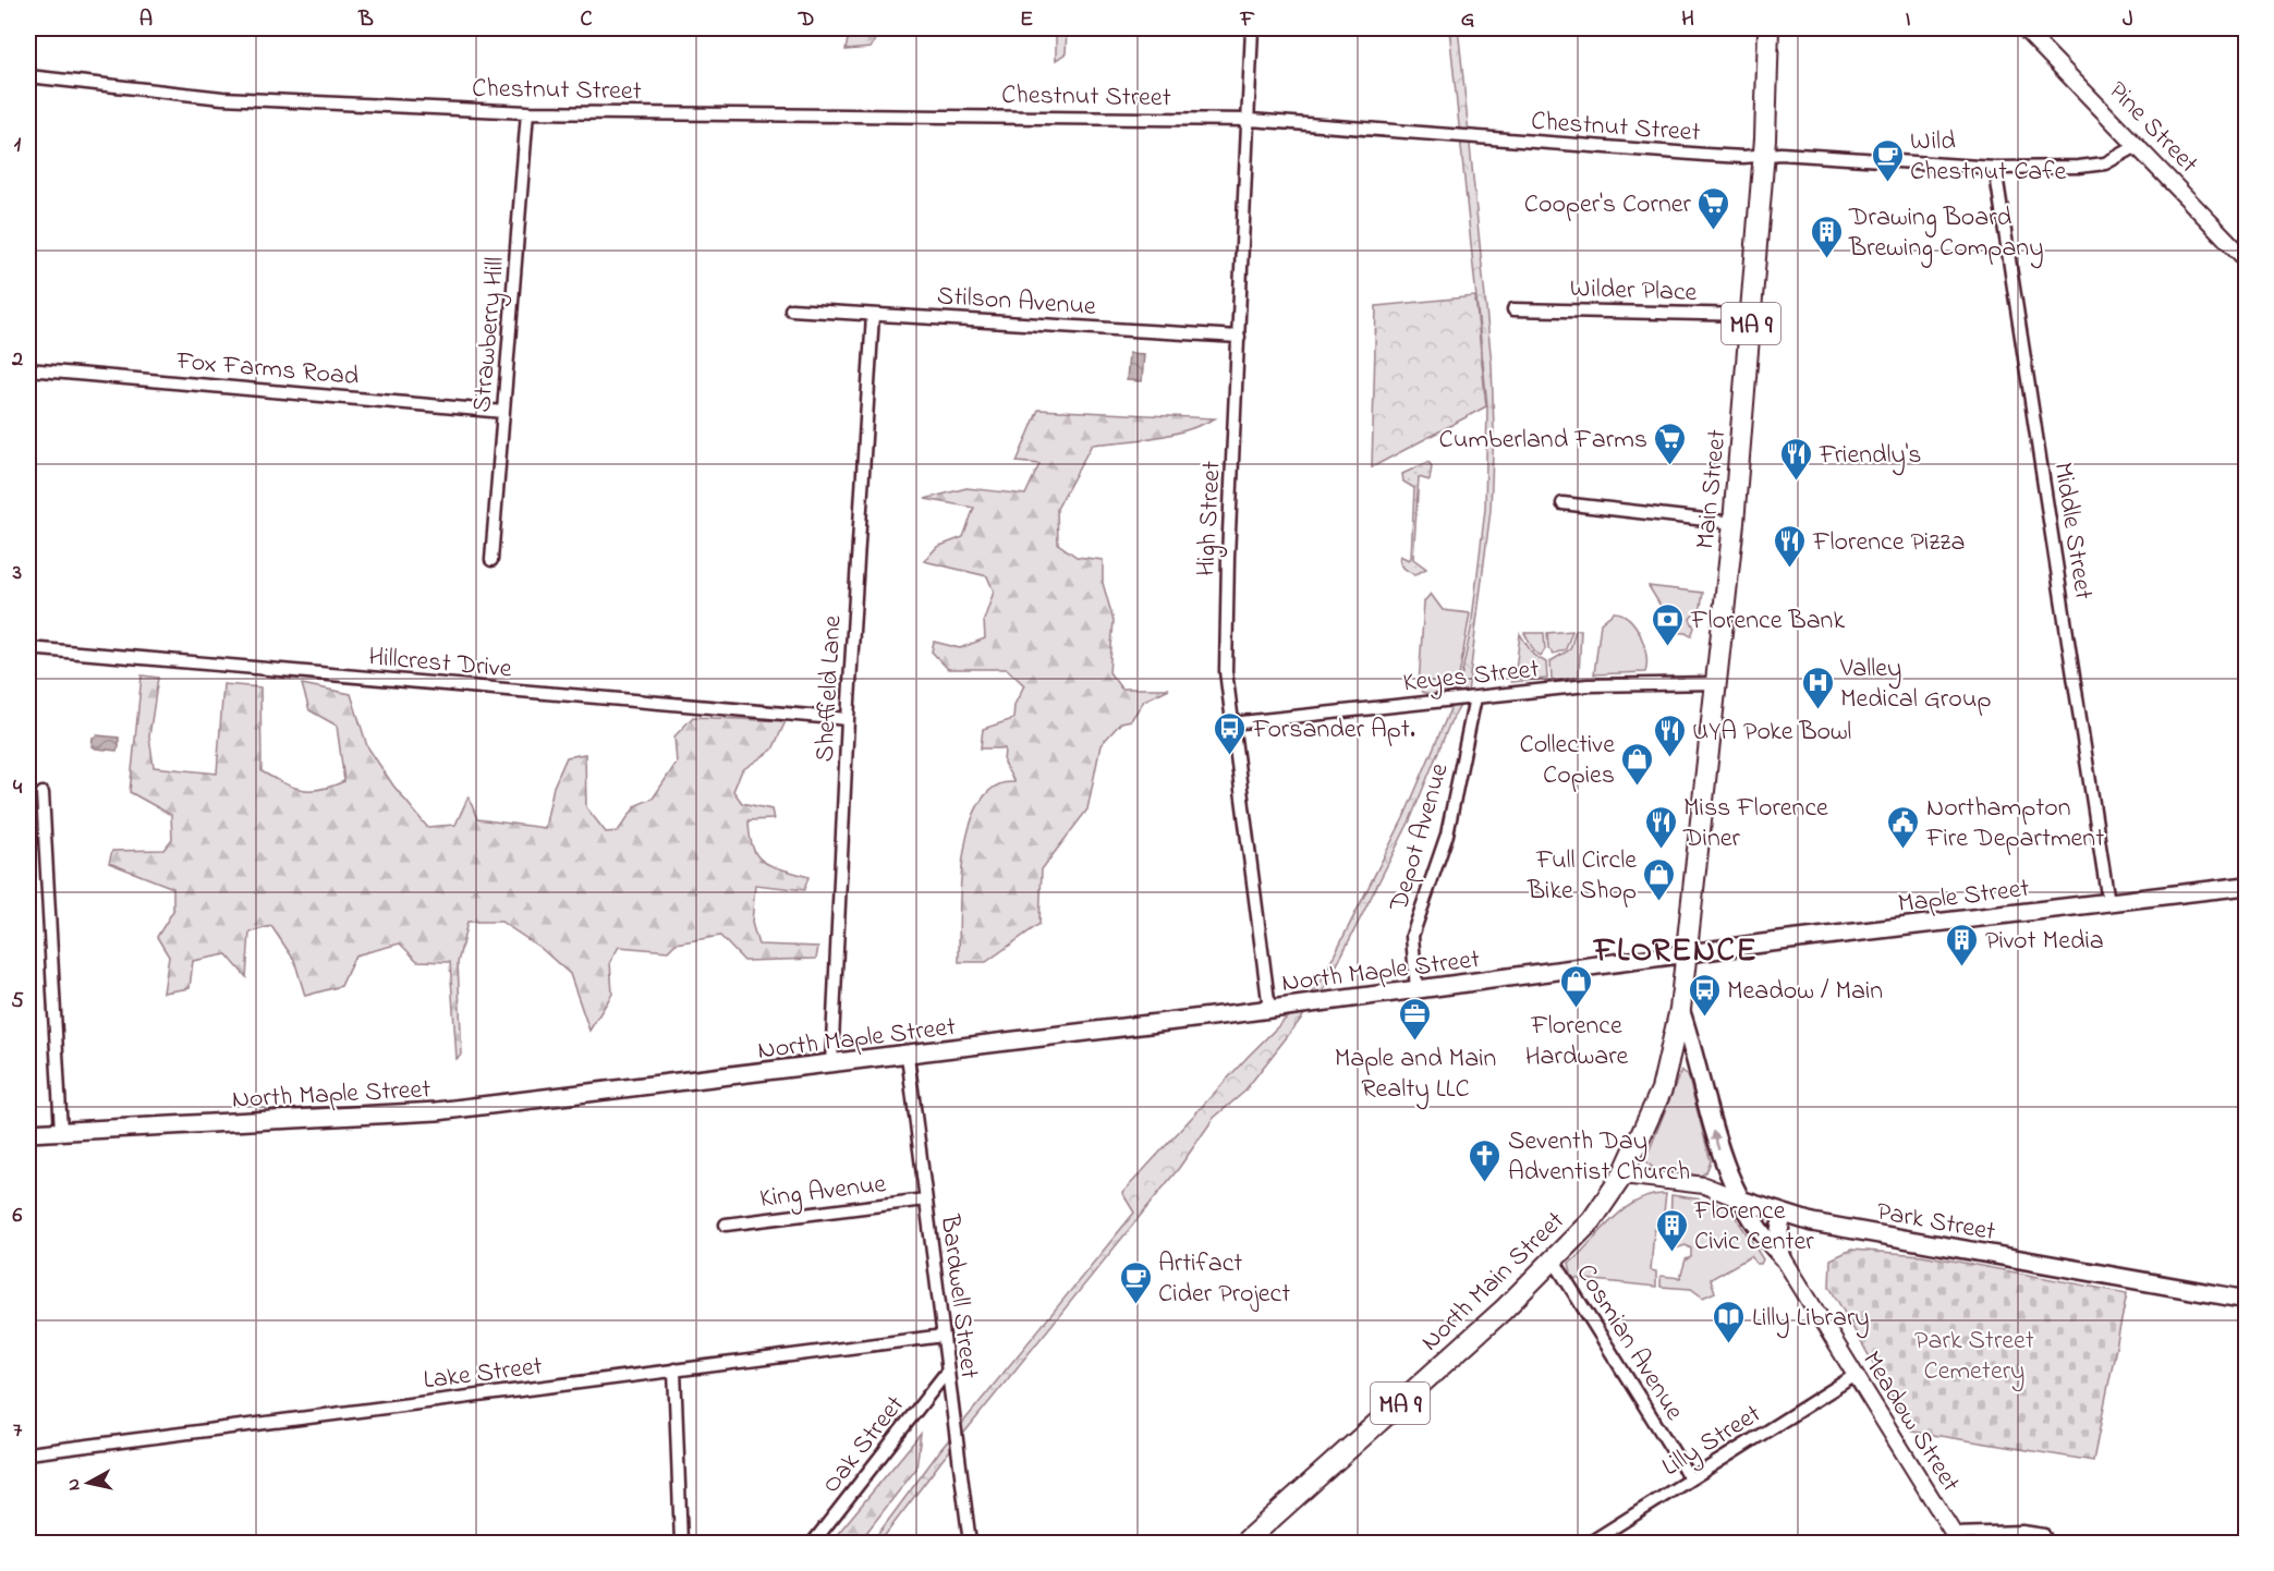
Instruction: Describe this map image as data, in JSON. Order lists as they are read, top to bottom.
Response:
{
  "streets": {
    "highway": ["MA 9", "Main Street", "North Main Street"],
    "main road": ["Maple Street", "North Maple Street", "Park Street"],
    "street": [
      "Chestnut Street",
      "Pine Street",
      "Wilder Place",
      "Stilson Avenue",
      "Strawberry Hill",
      "Fox Farms Road",
      "High Street",
      "Middle Street",
      "Hillcrest Drive",
      "Keyes Street",
      "Sheffield Lane",
      "Depot Avenue",
      "King Avenue",
      "Bardwell Street",
      "Cosmian Avenue",
      "Lake Street",
      "Meadow Street",
      "Lilly Street",
      "Oak Street"
    ]
  },
  "crossings": [
    ["Chestnut Street", "Pine Street"],
    ["Chestnut Street", "Strawberry Hill"],
    ["Chestnut Street", "Main Street"],
    ["Chestnut Street", "High Street"],
    ["Chestnut Street", "Middle Street"],
    ["Wilder Place", "Main Street"],
    ["Stilson Avenue", "High Street"],
    ["Stilson Avenue", "Sheffield Lane"],
    ["Strawberry Hill", "Fox Farms Road"],
    ["Main Street", "Keyes Street"],
    ["Main Street", "Maple Street"],
    ["Main Street", "North Maple Street"],
    ["Main Street", "North Main Street"],
    ["High Street", "Keyes Street"],
    ["High Street", "North Maple Street"],
    ["Middle Street", "Maple Street"],
    ["Hillcrest Drive", "Sheffield Lane"],
    ["Keyes Street", "Depot Avenue"],
    ["Sheffield Lane", "North Maple Street"],
    ["Depot Avenue", "North Maple Street"],
    ["Maple Street", "North Maple Street"],
    ["Maple Street", "North Main Street"],
    ["North Maple Street", "North Main Street"],
    ["North Maple Street", "Bardwell Street"],
    ["King Avenue", "Bardwell Street"],
    ["Park Street", "North Main Street"],
    ["North Main Street", "Cosmian Avenue"],
    ["Bardwell Street", "Lake Street"],
    ["Bardwell Street", "Oak Street"],
    ["Cosmian Avenue", "Lilly Street"],
    ["Meadow Street", "Lilly Street"]
  ],
  "districts": ["FLORENCE"],
  "parks": ["Park Street Cemetery"],
  "places": {
    "cafe": ["Wild Chestnut Cafe", "Artifact Cider Project"],
    "supermarket": ["Cooper's Corner", "Cumberland Farms"],
    "building": ["Drawing Board Brewing Company", "Pivot Media", "Florence Civic Center"],
    "restaurant": [
      "Friendly's",
      "Florence Pizza",
      "UYA Poke Bowl",
      "Miss Florence Diner"
    ],
    "bank": ["Florence Bank"],
    "hospital": ["Valley Medical Group"],
    "bus stop": ["Forsander Apt.", "Meadow / Main"],
    "shop": ["Collective Copies", "Full Circle Bike Shop", "Florence Hardware"],
    "public building": ["Northampton Fire Department"],
    "office": ["Maple and Main Realty LLC"],
    "church": ["Seventh Day Adventist Church"],
    "library": ["Lilly Library"]
  },
  "north": "left",
  "grid": {
    "columns": [
      "A",
      "B",
      "C",
      "D",
      "E",
      "F",
      "G",
      "H",
      "I",
      "J"
    ],
    "rows": [
      "1",
      "2",
      "3",
      "4",
      "5",
      "6",
      "7"
    ]
  }
}
